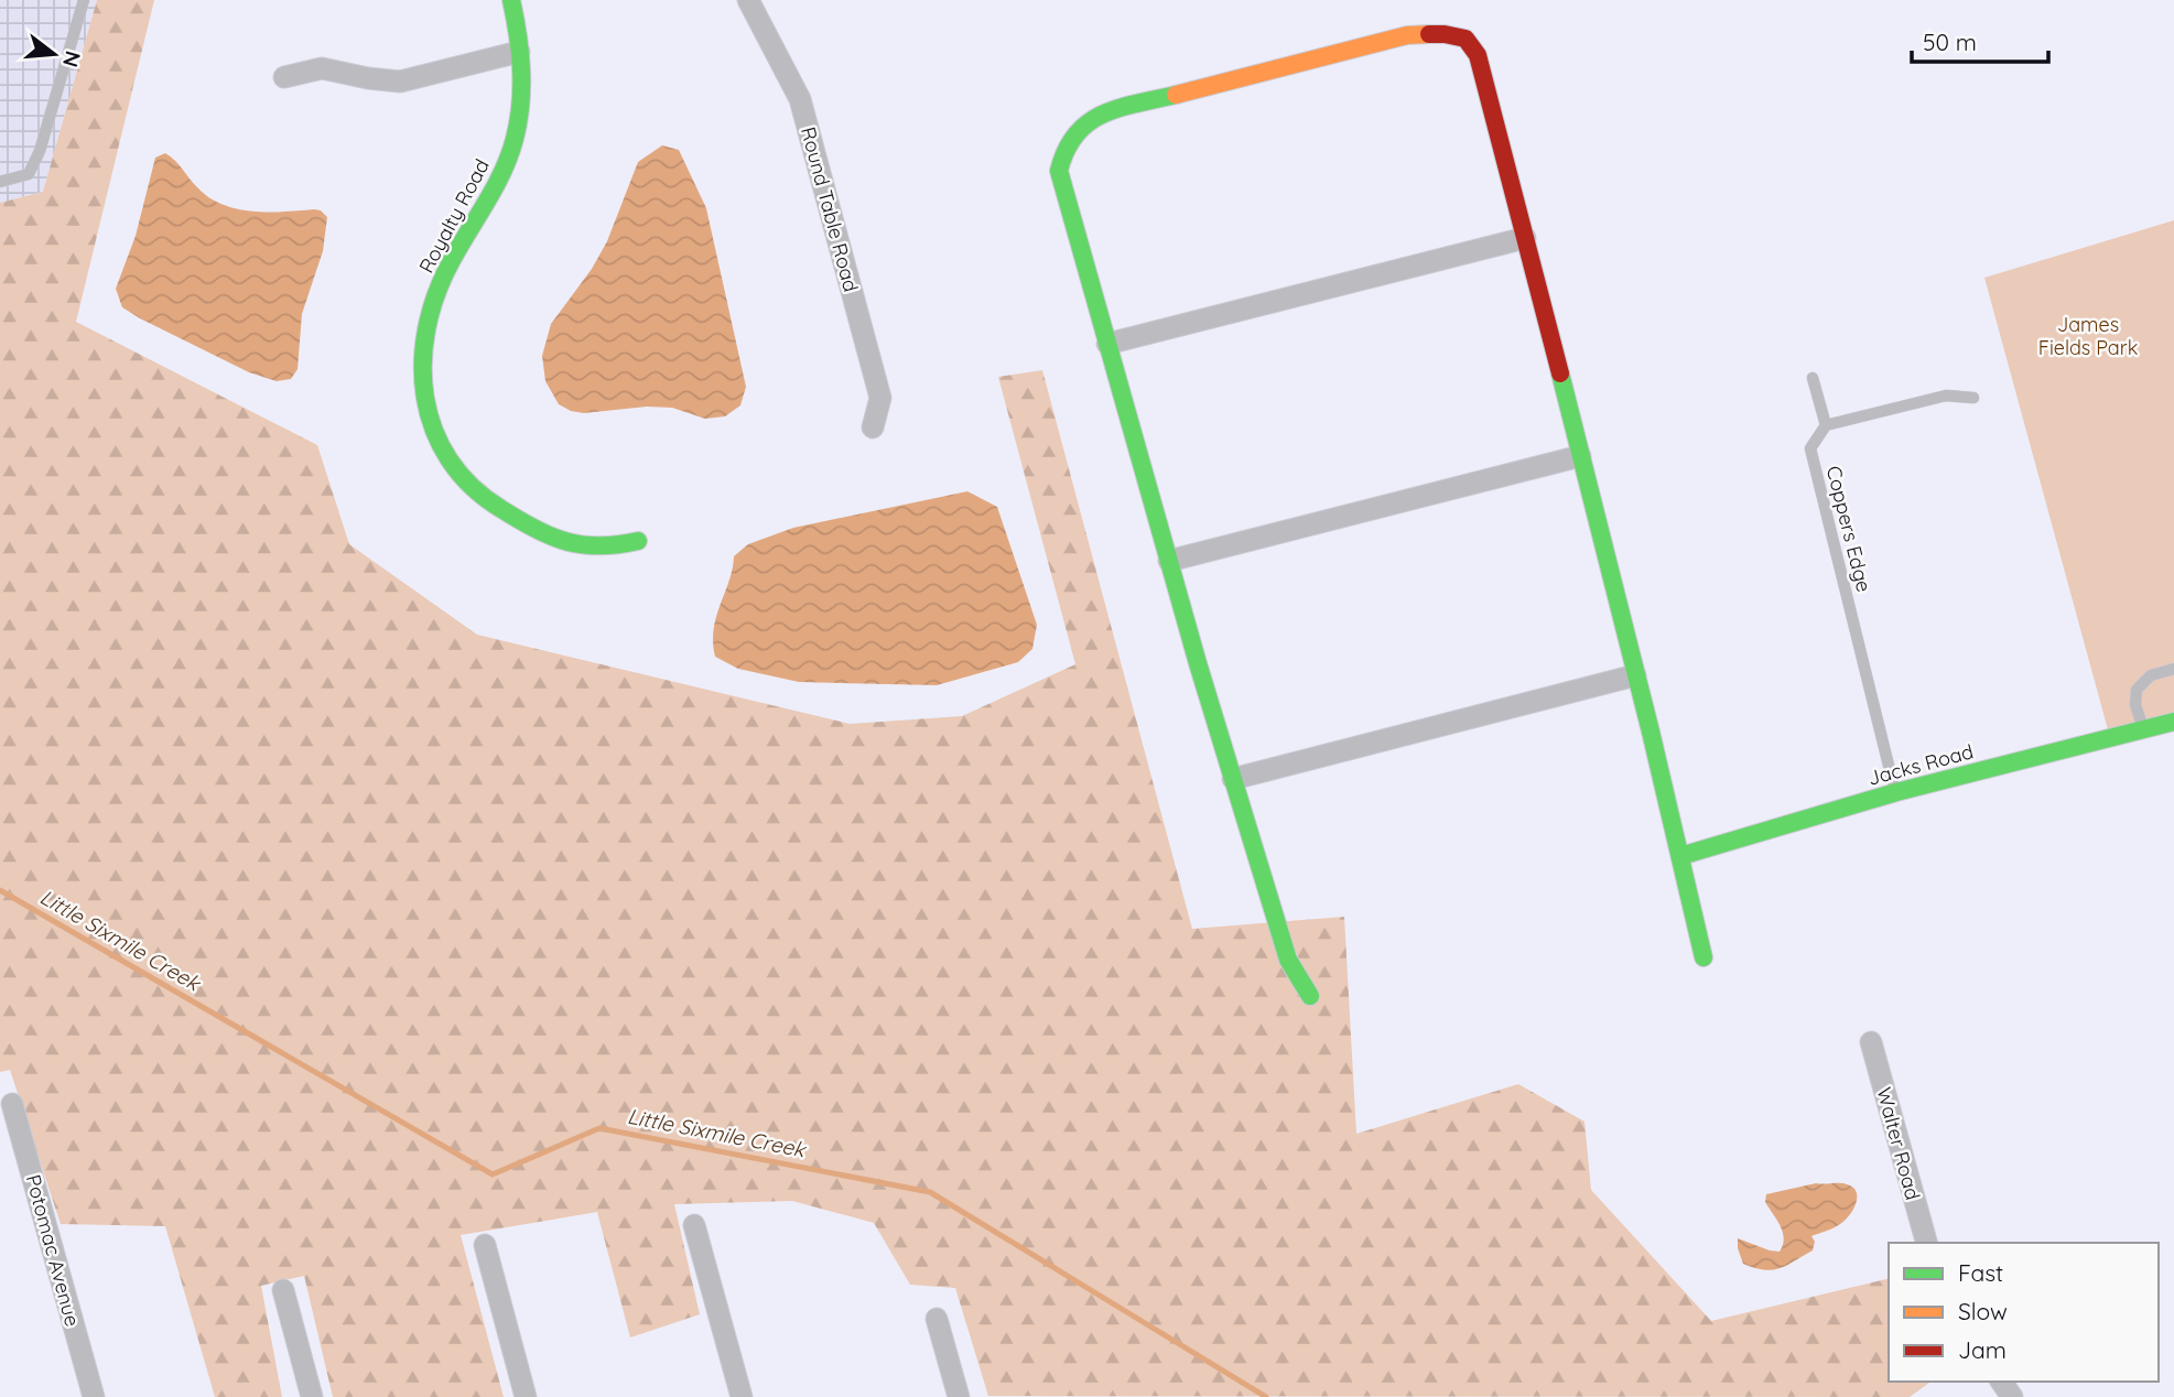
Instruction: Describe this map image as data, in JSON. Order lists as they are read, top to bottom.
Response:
{
  "streets": {
    "street": [
      "Round Table Road",
      "Royalty Road",
      "Jacks Road",
      "Walter Road",
      "Potomac Avenue"
    ],
    "lane": ["Coppers Edge"]
  },
  "crossings": [
    ["Coppers Edge", "Jacks Road"]
  ],
  "water": ["Little Sixmile Creek"],
  "parks": ["James Fields Park"],
  "legend": ["Fast", "Slow", "Jam"],
  "scale_bar": "50 m",
  "north": "right"
}
